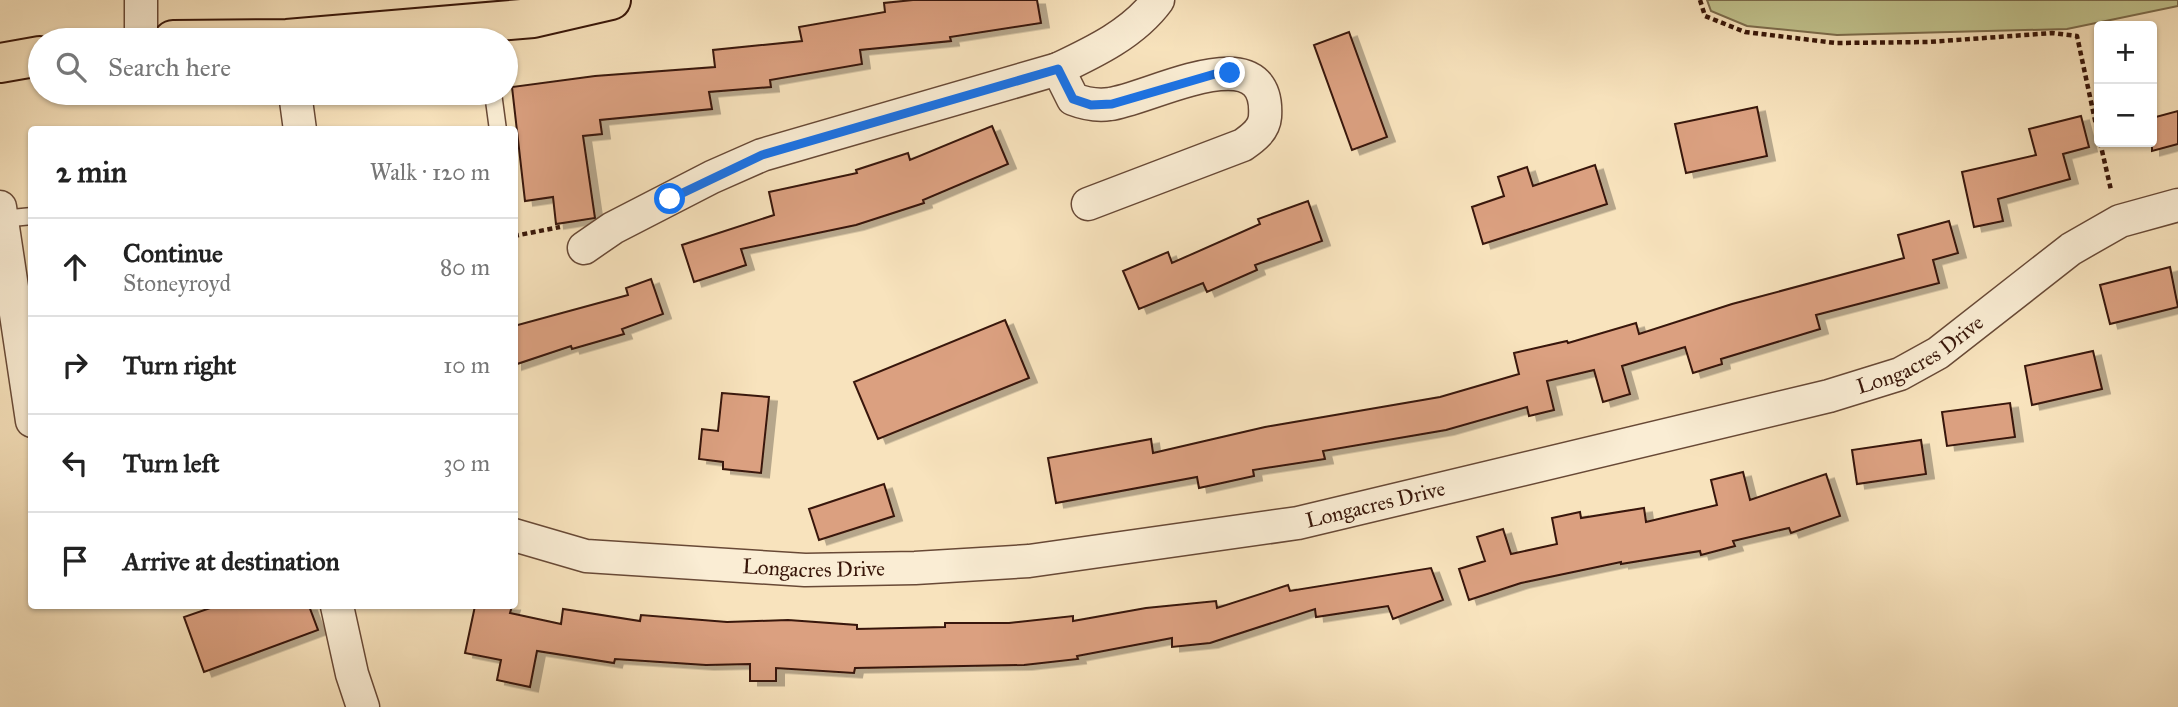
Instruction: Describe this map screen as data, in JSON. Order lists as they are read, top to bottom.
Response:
{
  "streets": {
    "street": ["Longacres Drive"]
  },
  "page": {
    "map_buttons": ["+", "−"],
    "search": "Search here",
    "heading": ["2 min", "Walk · 120 m"],
    "list": [
      ["Continue", "Stoneyroyd", "80 m"],
      ["Turn right", "10 m"],
      ["Turn left", "30 m"],
      "Arrive at destination"
    ]
  }
}
